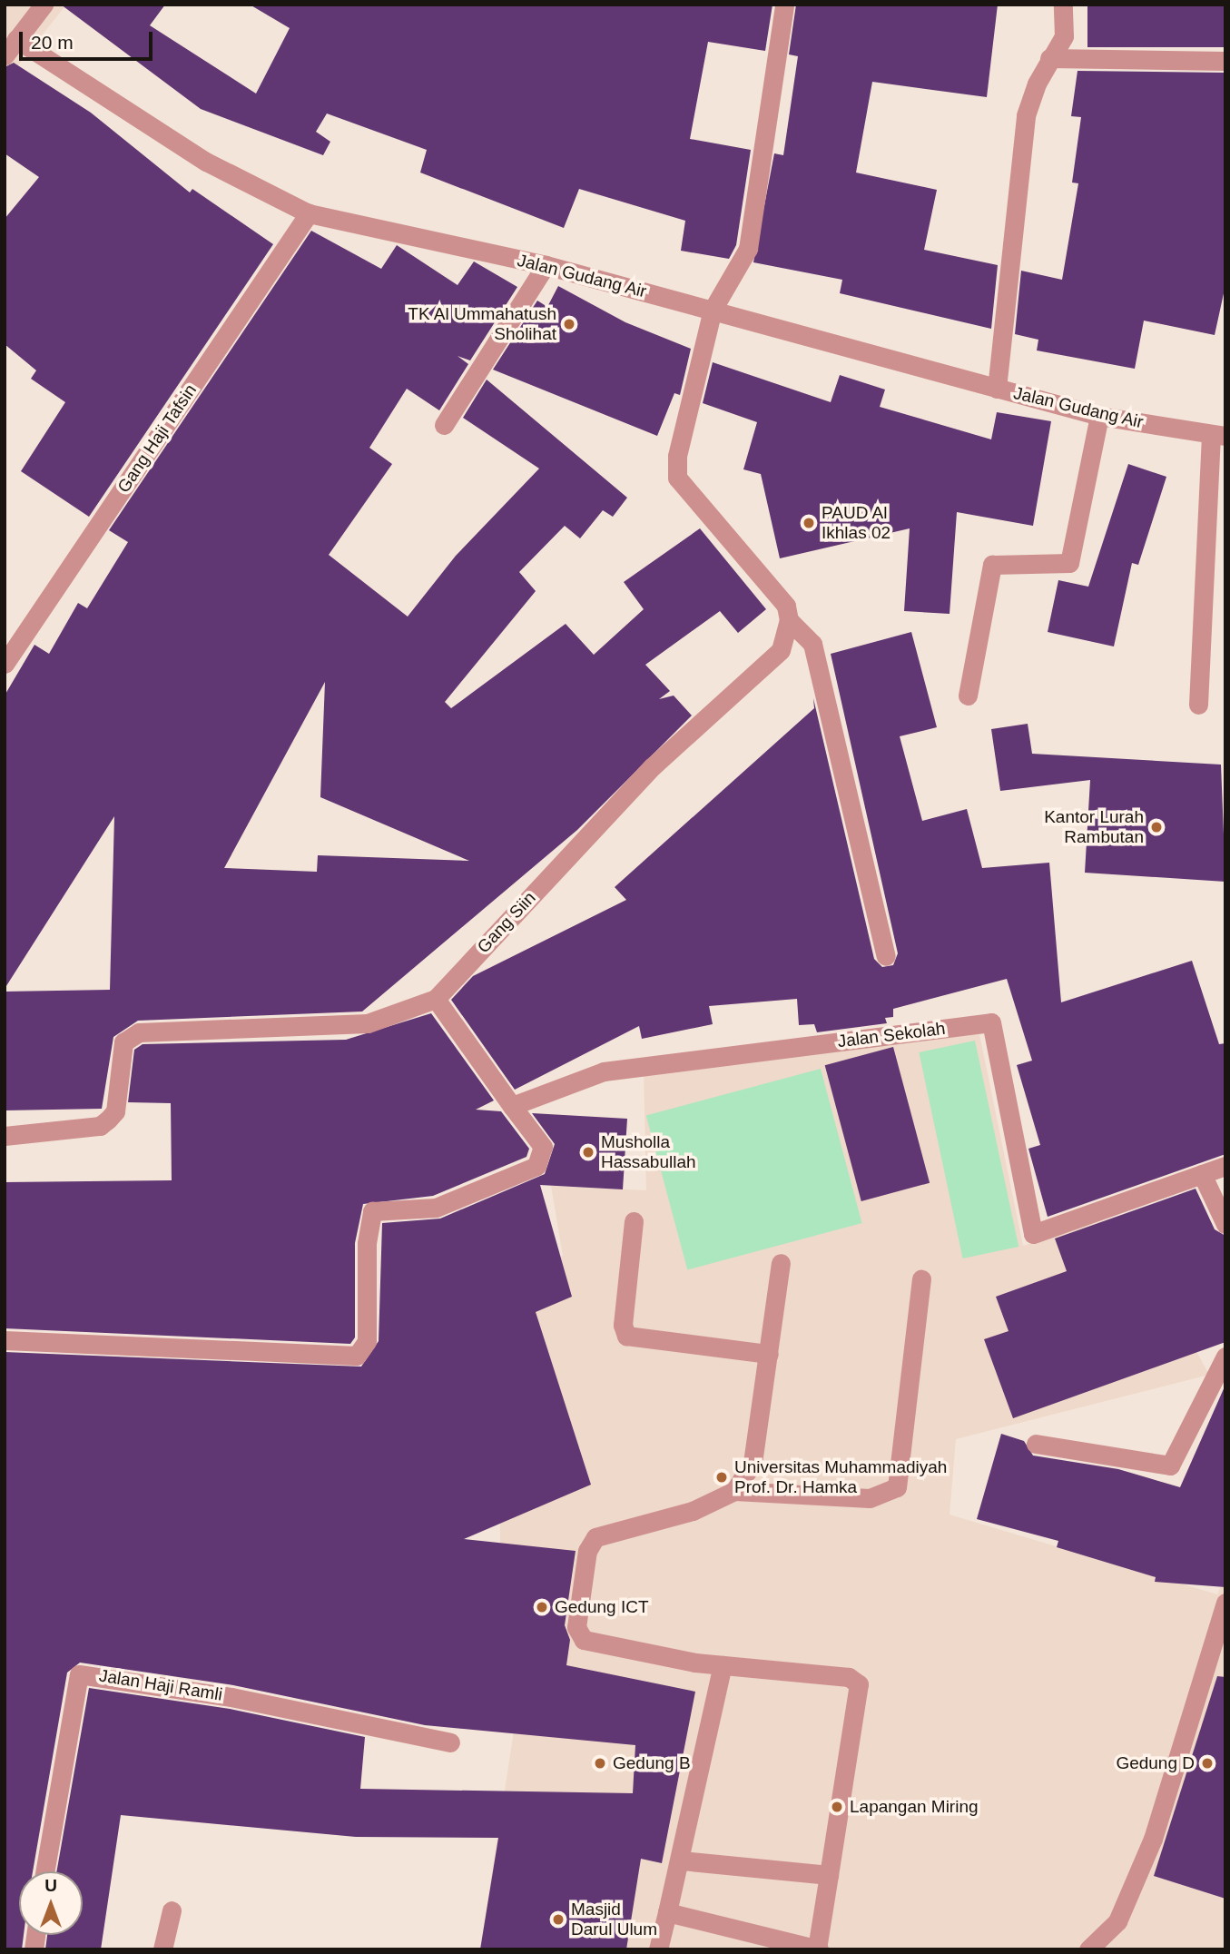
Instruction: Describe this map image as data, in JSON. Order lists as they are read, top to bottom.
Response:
{
  "streets": {
    "street": [
      "Jalan Gudang Air",
      "Gang Haji Tafsin",
      "Gang Siin",
      "Jalan Sekolah",
      "Jalan Haji Ramli"
    ]
  },
  "crossings": [
    ["Jalan Gudang Air", "Gang Haji Tafsin"]
  ],
  "places": [
    "TK Al Ummahatush Sholihat",
    "PAUD Al Ikhlas 02",
    "Kantor Lurah Rambutan",
    "Musholla Hassabullah",
    "Universitas Muhammadiyah Prof. Dr. Hamka",
    "Gedung ICT",
    "Gedung B",
    "Gedung D",
    "Lapangan Miring",
    "Masjid Darul Ulum"
  ],
  "scale_bar": "20 m",
  "north": "top"
}
